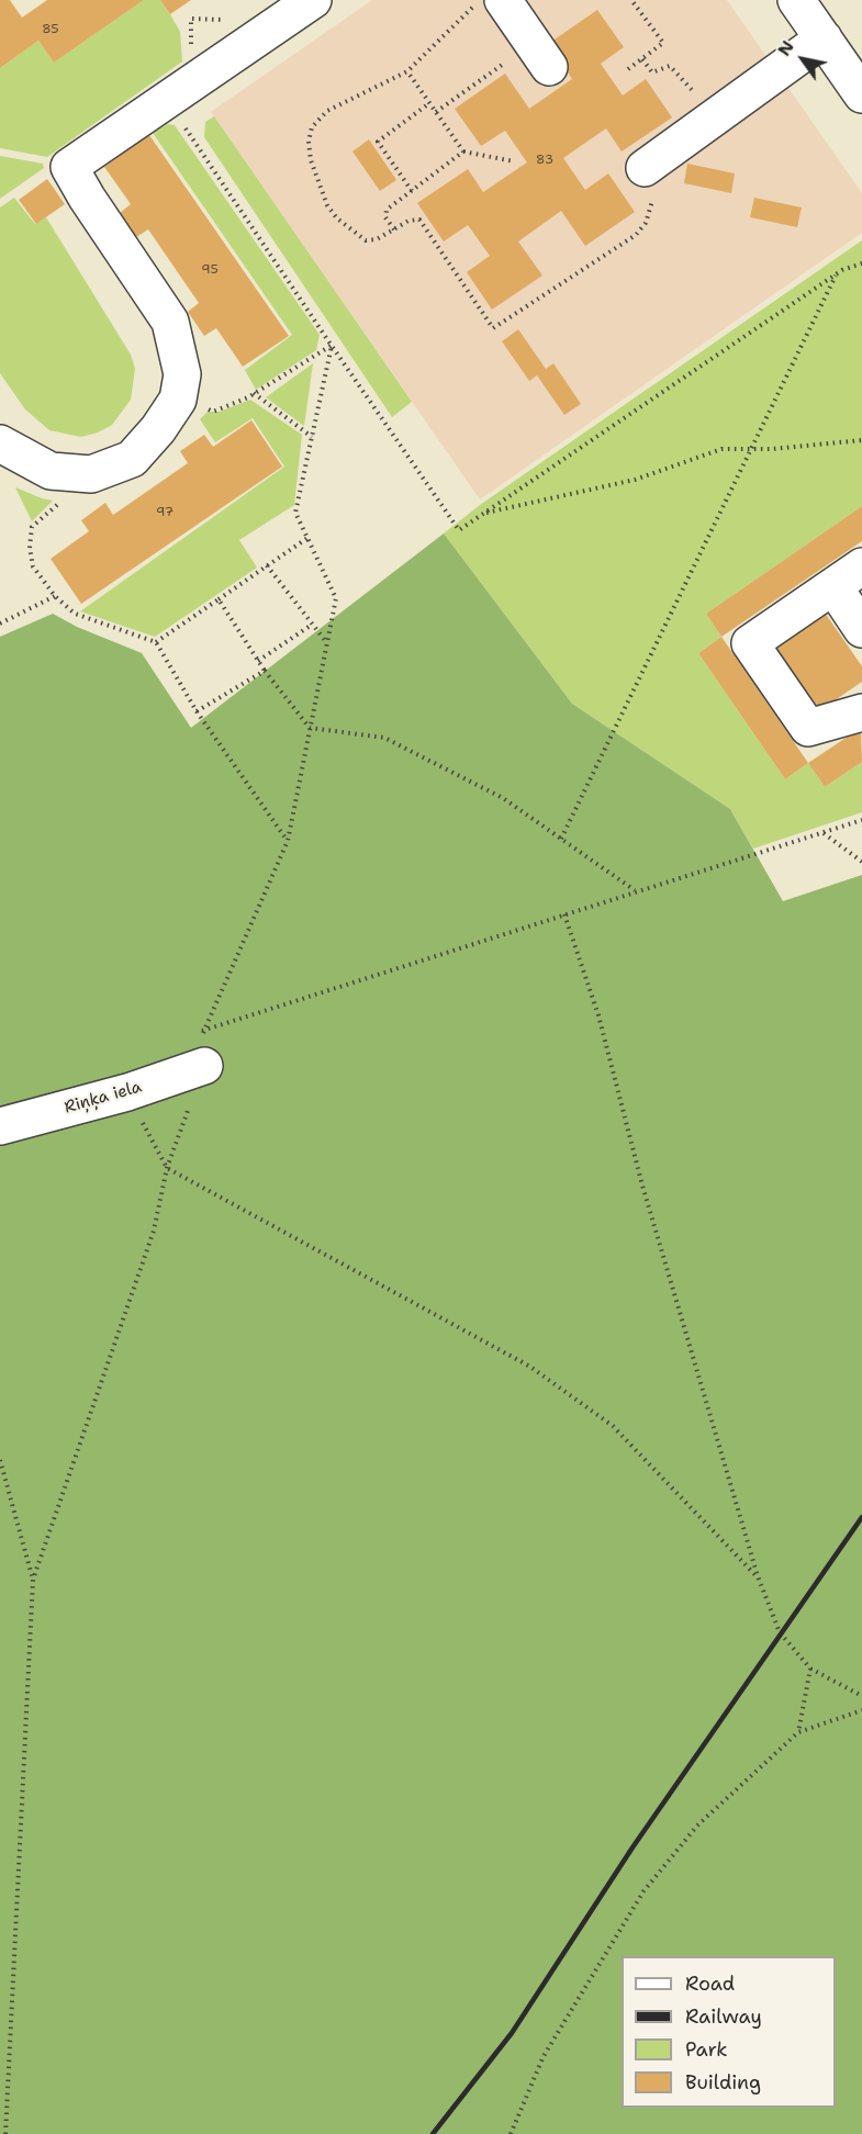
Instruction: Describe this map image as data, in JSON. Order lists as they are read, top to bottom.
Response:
{
  "streets": {
    "street": ["Riņķa iela"]
  },
  "house_numbers": [
    "85",
    "83",
    "95",
    "97"
  ],
  "legend": [
    "Road",
    "Railway",
    "Park",
    "Building"
  ],
  "north": "top left"
}
